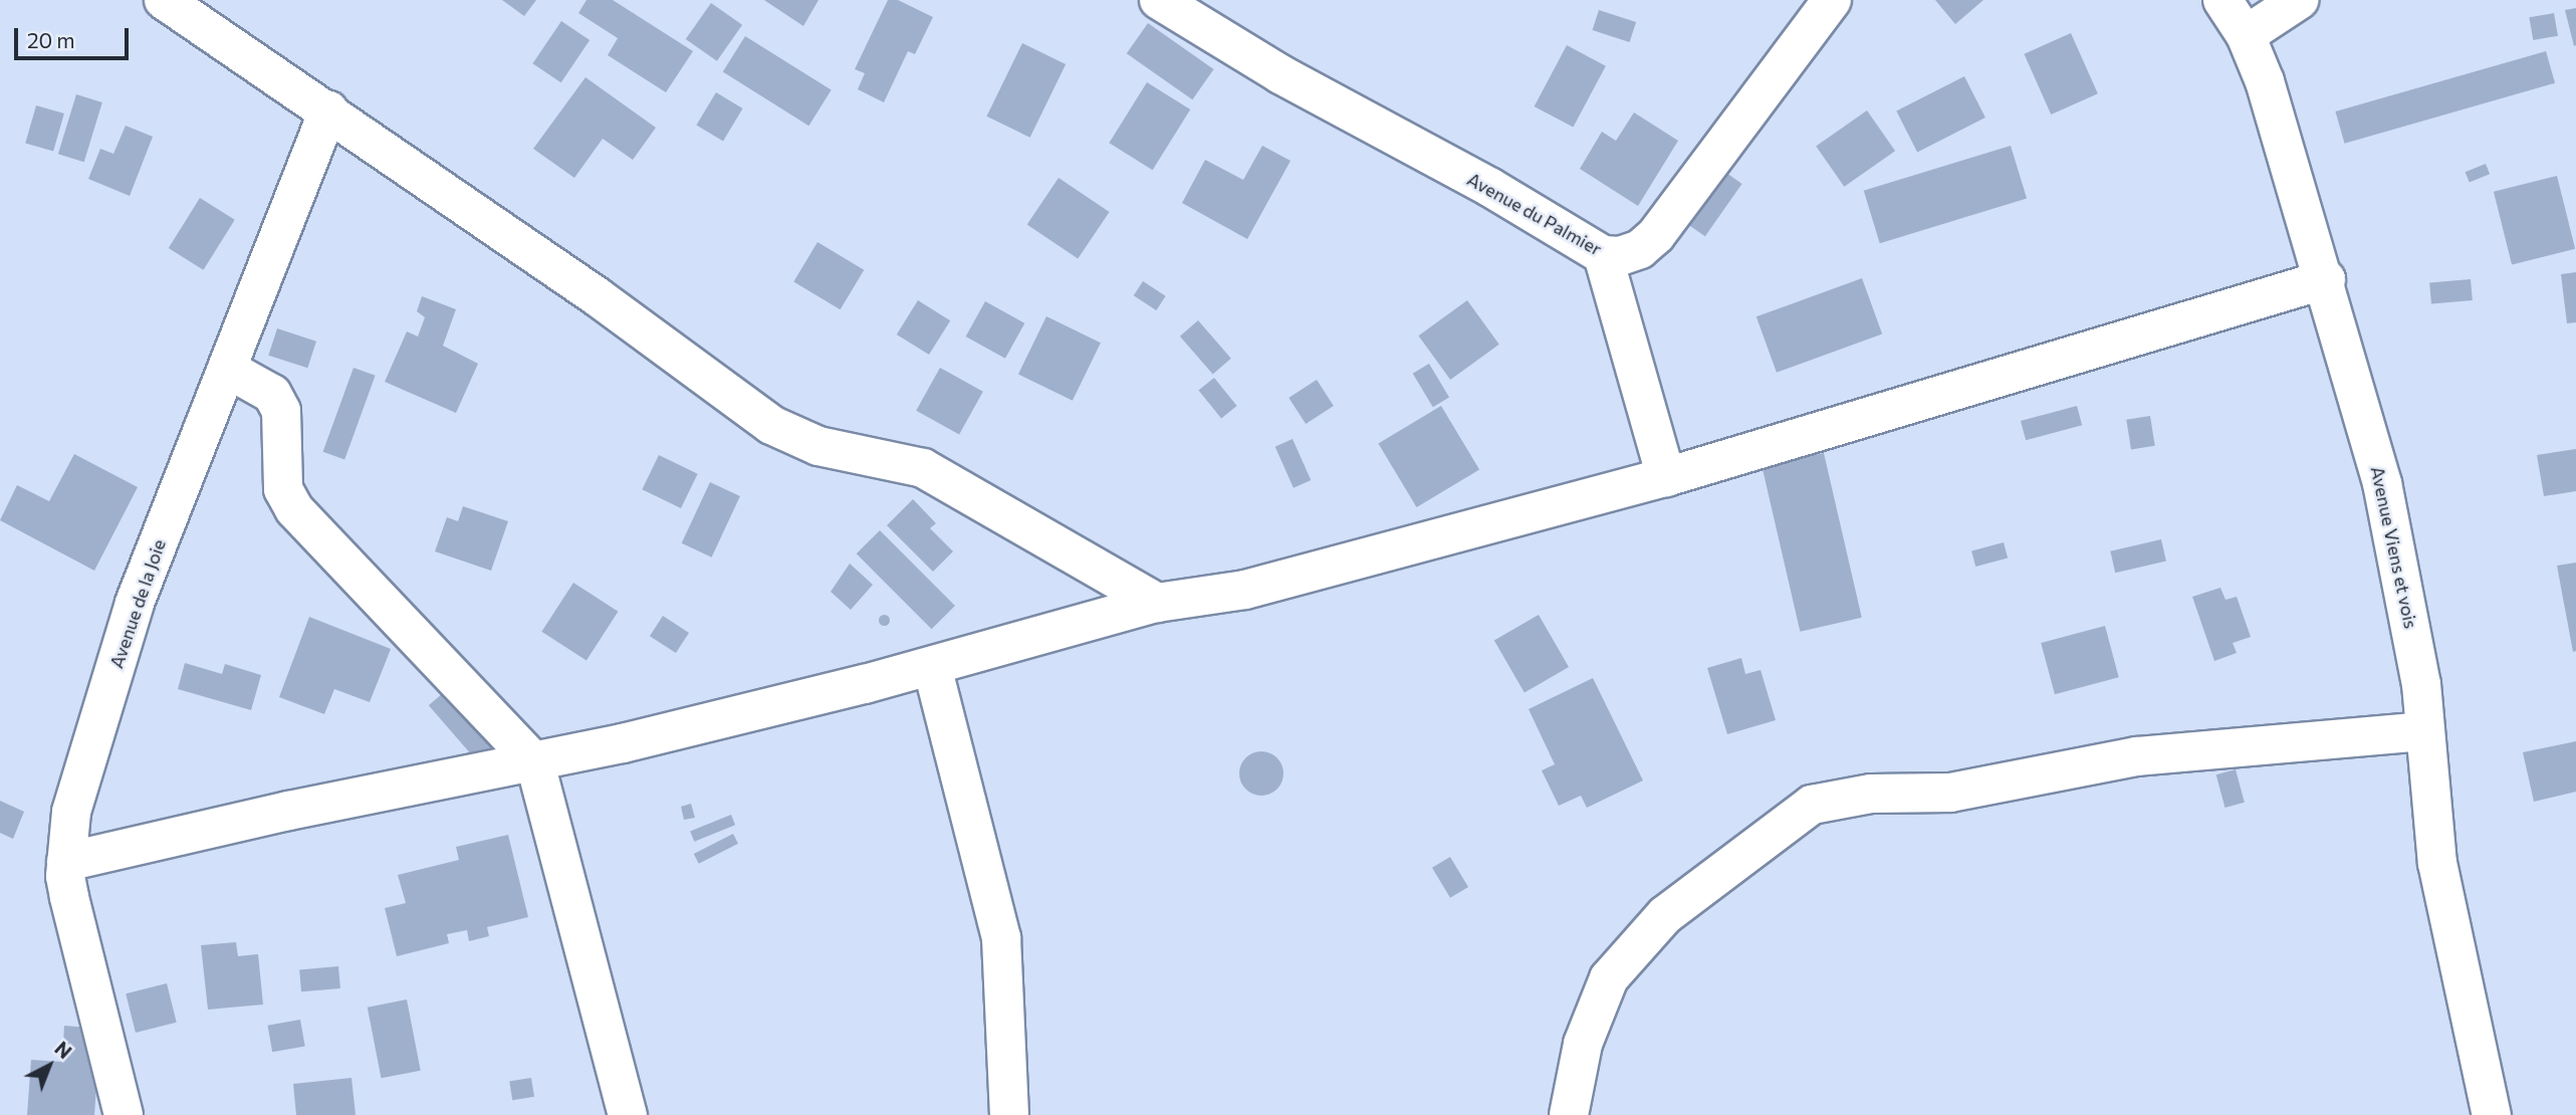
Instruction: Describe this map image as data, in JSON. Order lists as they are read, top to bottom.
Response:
{
  "streets": {
    "street": ["Avenue du Palmier", "Avenue Viens et vois", "Avenue de la Joie"]
  },
  "scale_bar": "20 m",
  "north": "top right"
}
